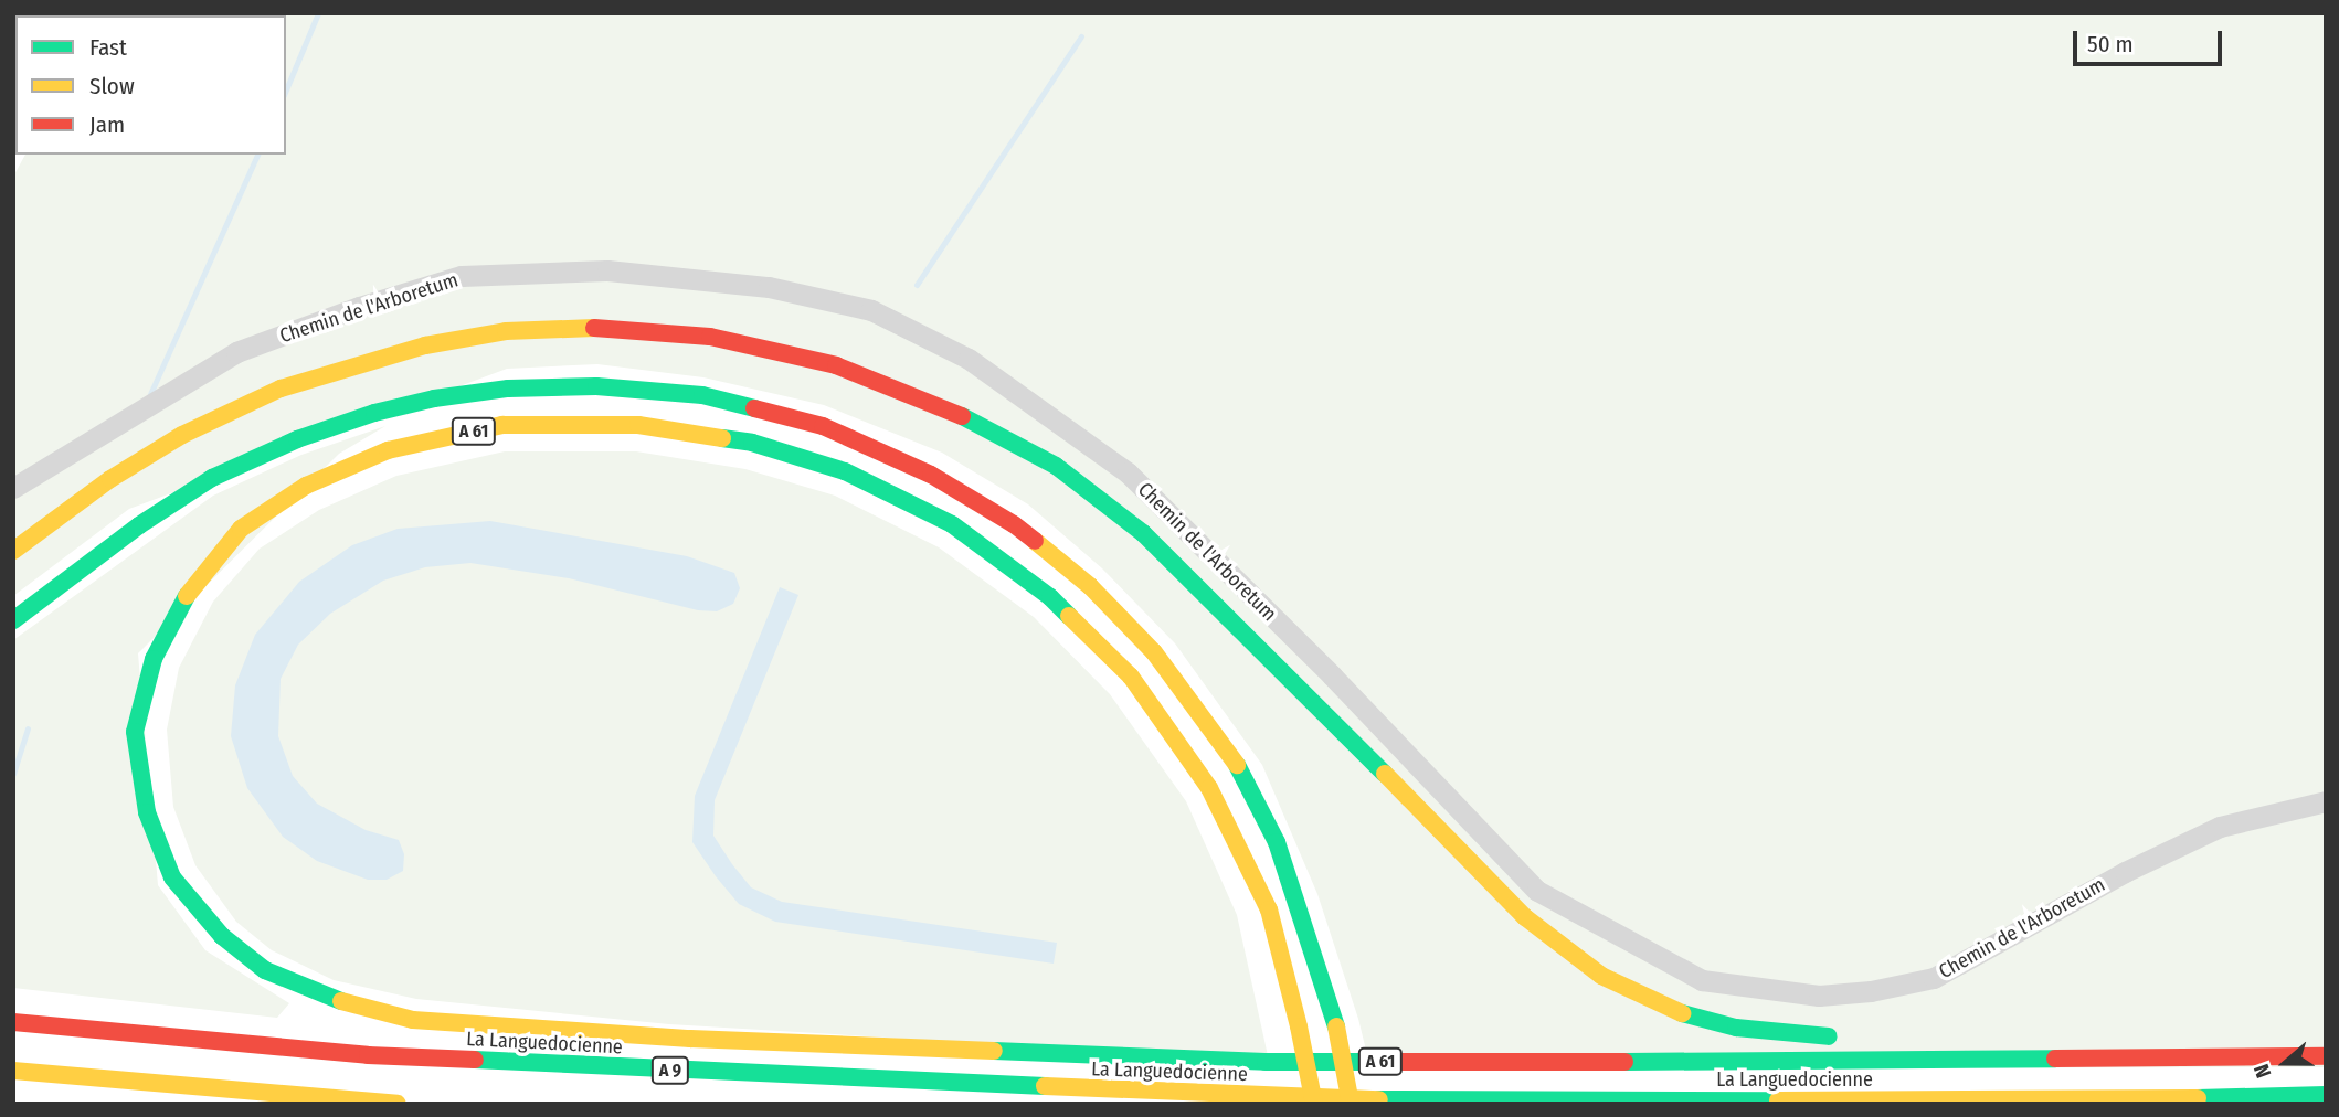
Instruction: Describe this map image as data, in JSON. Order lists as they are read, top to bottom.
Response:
{
  "streets": {
    "highway": ["A 61", "La Languedocienne", "A 9"],
    "street": ["Chemin de l'Arboretum"]
  },
  "legend": ["Fast", "Slow", "Jam"],
  "scale_bar": "50 m",
  "north": "left"
}
